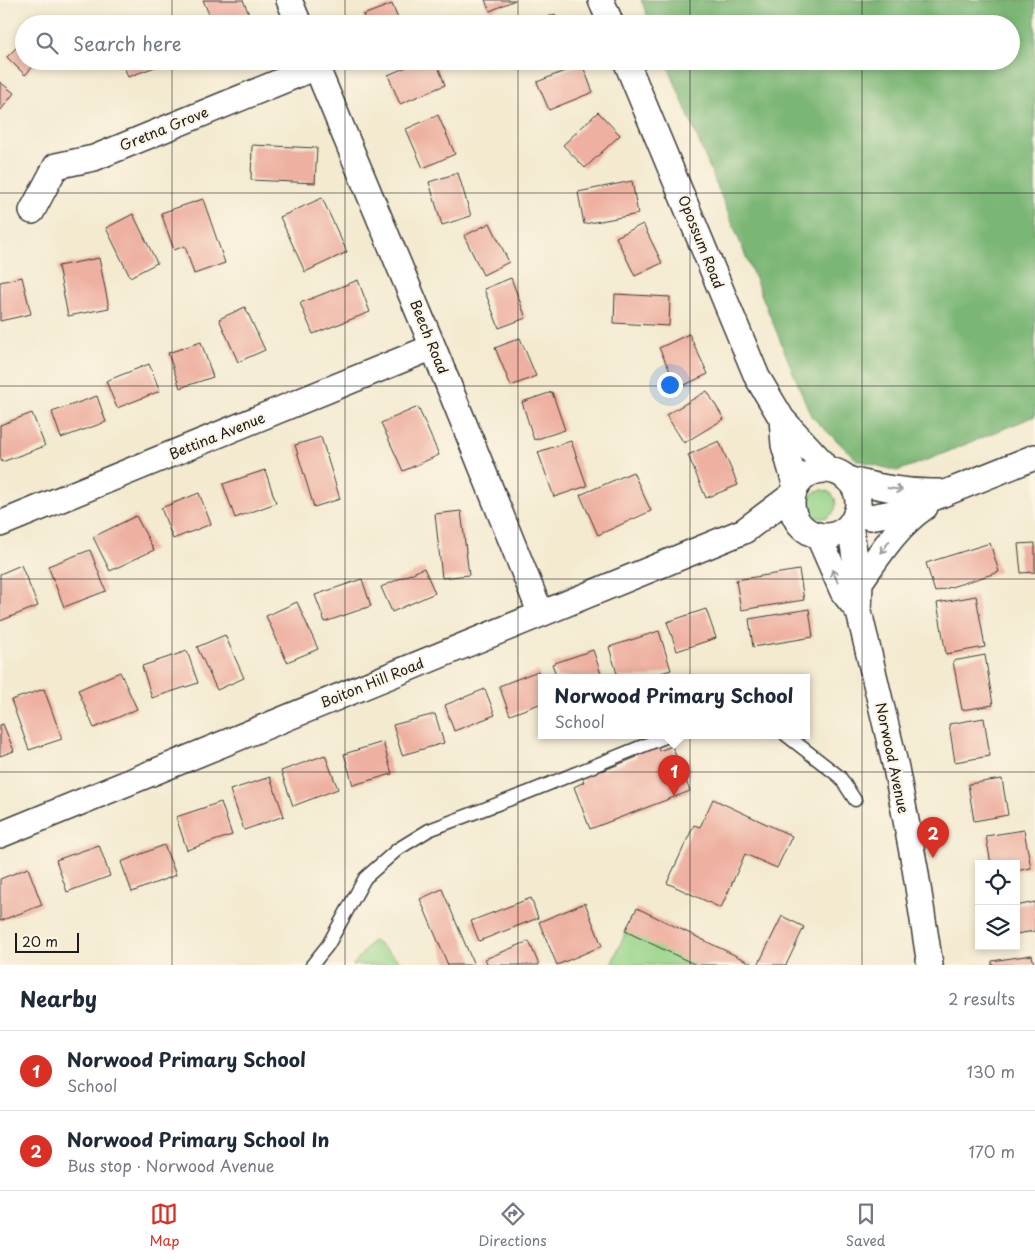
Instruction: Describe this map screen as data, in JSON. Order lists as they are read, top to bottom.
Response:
{
  "streets": {
    "street": [
      "Gretna Grove",
      "Opossum Road",
      "Beech Road",
      "Bettina Avenue",
      "Boiton Hill Road",
      "Norwood Avenue"
    ]
  },
  "crossings": [
    ["Opossum Road", "Boiton Hill Road"],
    ["Opossum Road", "Norwood Avenue"],
    ["Beech Road", "Bettina Avenue"],
    ["Beech Road", "Boiton Hill Road"],
    ["Boiton Hill Road", "Norwood Avenue"]
  ],
  "scale_bar": "20 m",
  "page": {
    "search": "Search here",
    "popup": ["Norwood Primary School", "School"],
    "pins": ["1", "2"],
    "scale": "20 m",
    "heading": ["Nearby", "2 results"],
    "list": [
      {
        "mark": "1",
        "name": "Norwood Primary School",
        "note": "School",
        "value": "130 m"
      },
      {
        "mark": "2",
        "name": "Norwood Primary School In",
        "note": "Bus stop · Norwood Avenue",
        "value": "170 m"
      }
    ],
    "nav": ["Map", "Directions", "Saved"]
  }
}
